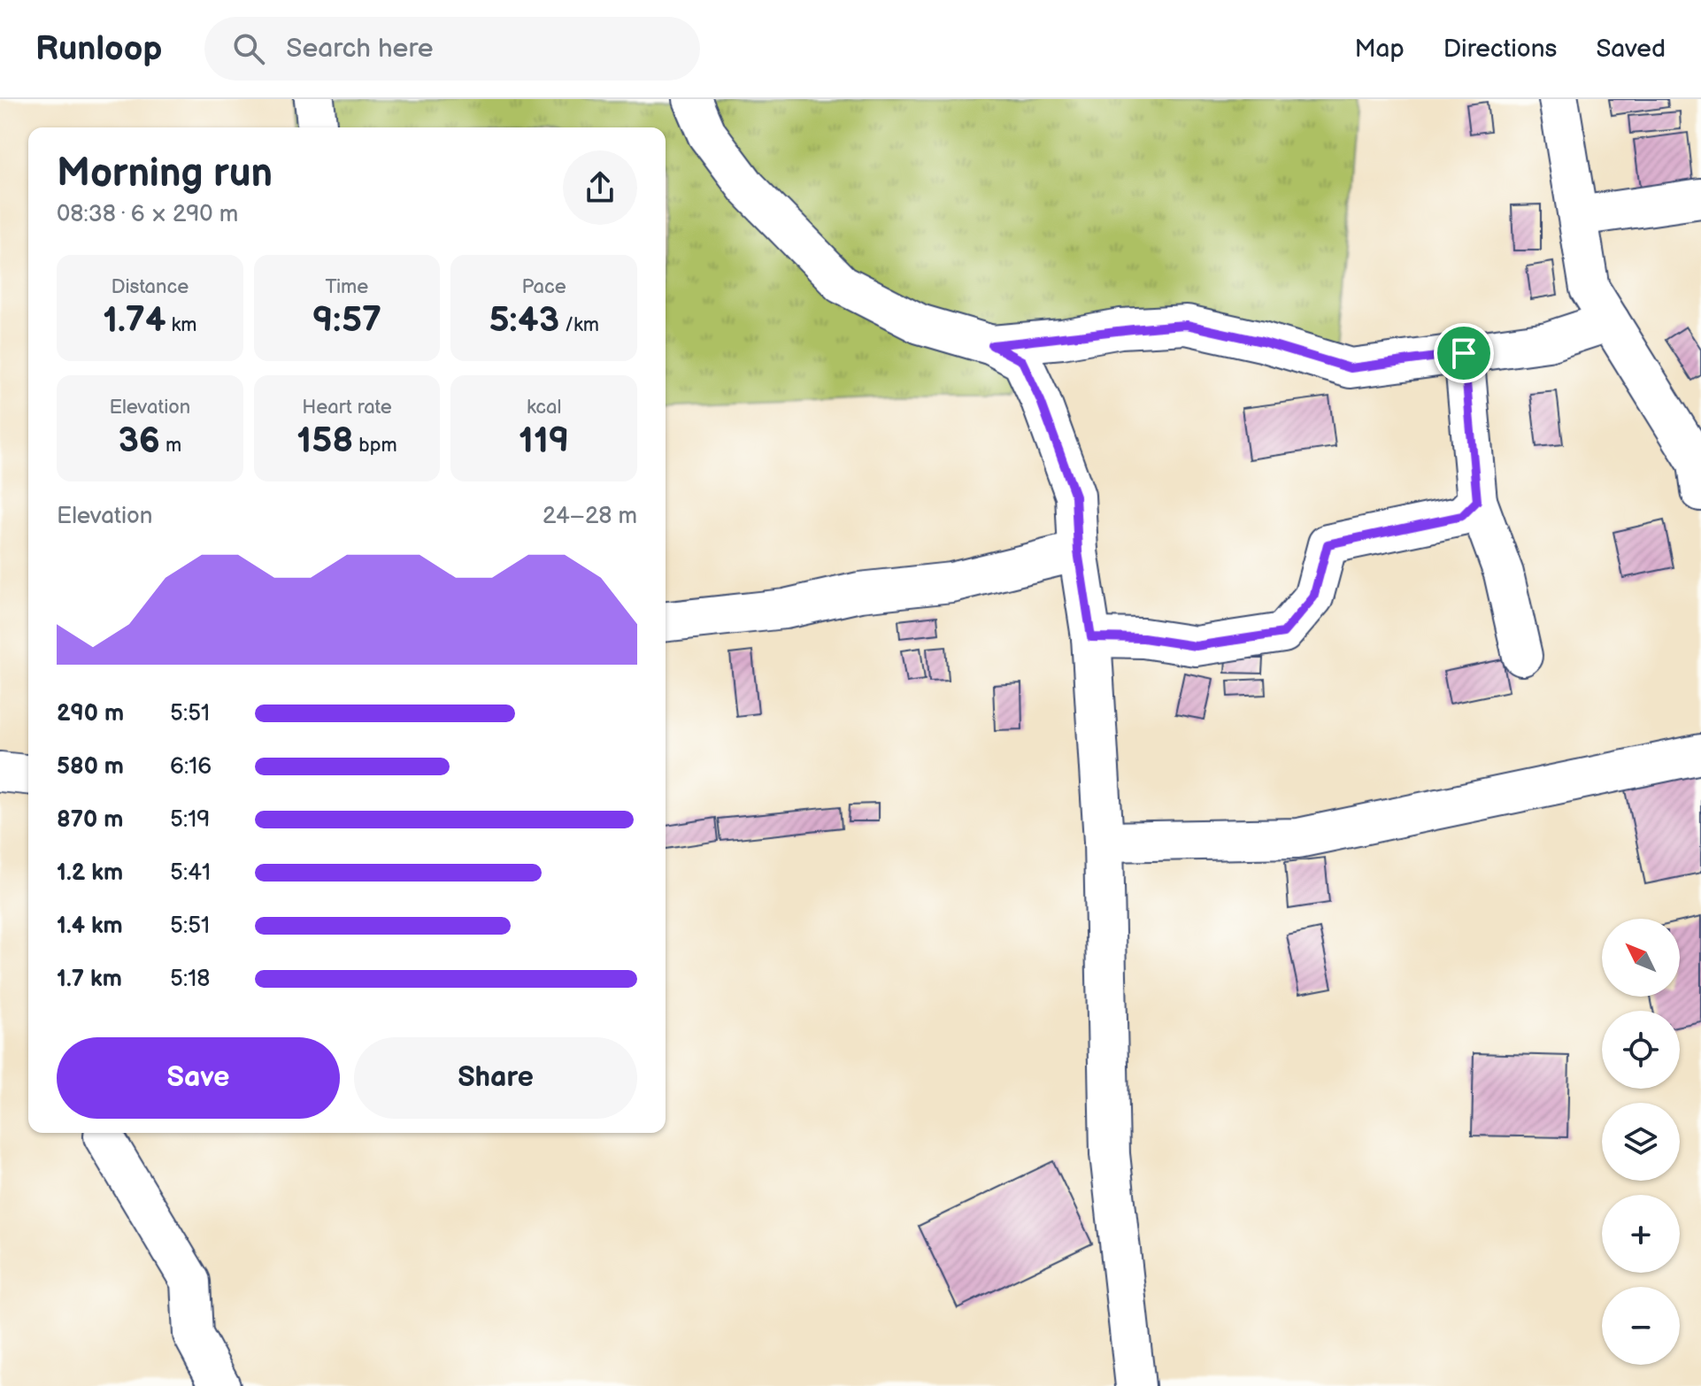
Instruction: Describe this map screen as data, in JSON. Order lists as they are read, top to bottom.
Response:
{
  "north": "top left",
  "page": {
    "header": "Runloop",
    "search": "Search here",
    "nav": ["Map", "Directions", "Saved"],
    "heading": ["Morning run", "08:38 · 6 × 290 m"],
    "stats": [
      ["Distance", "1.74 km"],
      ["Time", "9:57"],
      ["Pace", "5:43 /km"],
      ["Elevation", "36 m"],
      ["Heart rate", "158 bpm"],
      ["kcal", "119"]
    ],
    "chart": ["Elevation", "24–28 m"],
    "list": [
      {
        "name": "290 m",
        "note": "5:51"
      },
      {
        "name": "580 m",
        "note": "6:16"
      },
      {
        "name": "870 m",
        "note": "5:19"
      },
      {
        "name": "1.2 km",
        "note": "5:41"
      },
      {
        "name": "1.4 km",
        "note": "5:51"
      },
      {
        "name": "1.7 km",
        "note": "5:18"
      }
    ],
    "map_buttons": ["+", "−"],
    "buttons": ["Save", "Share"]
  }
}
